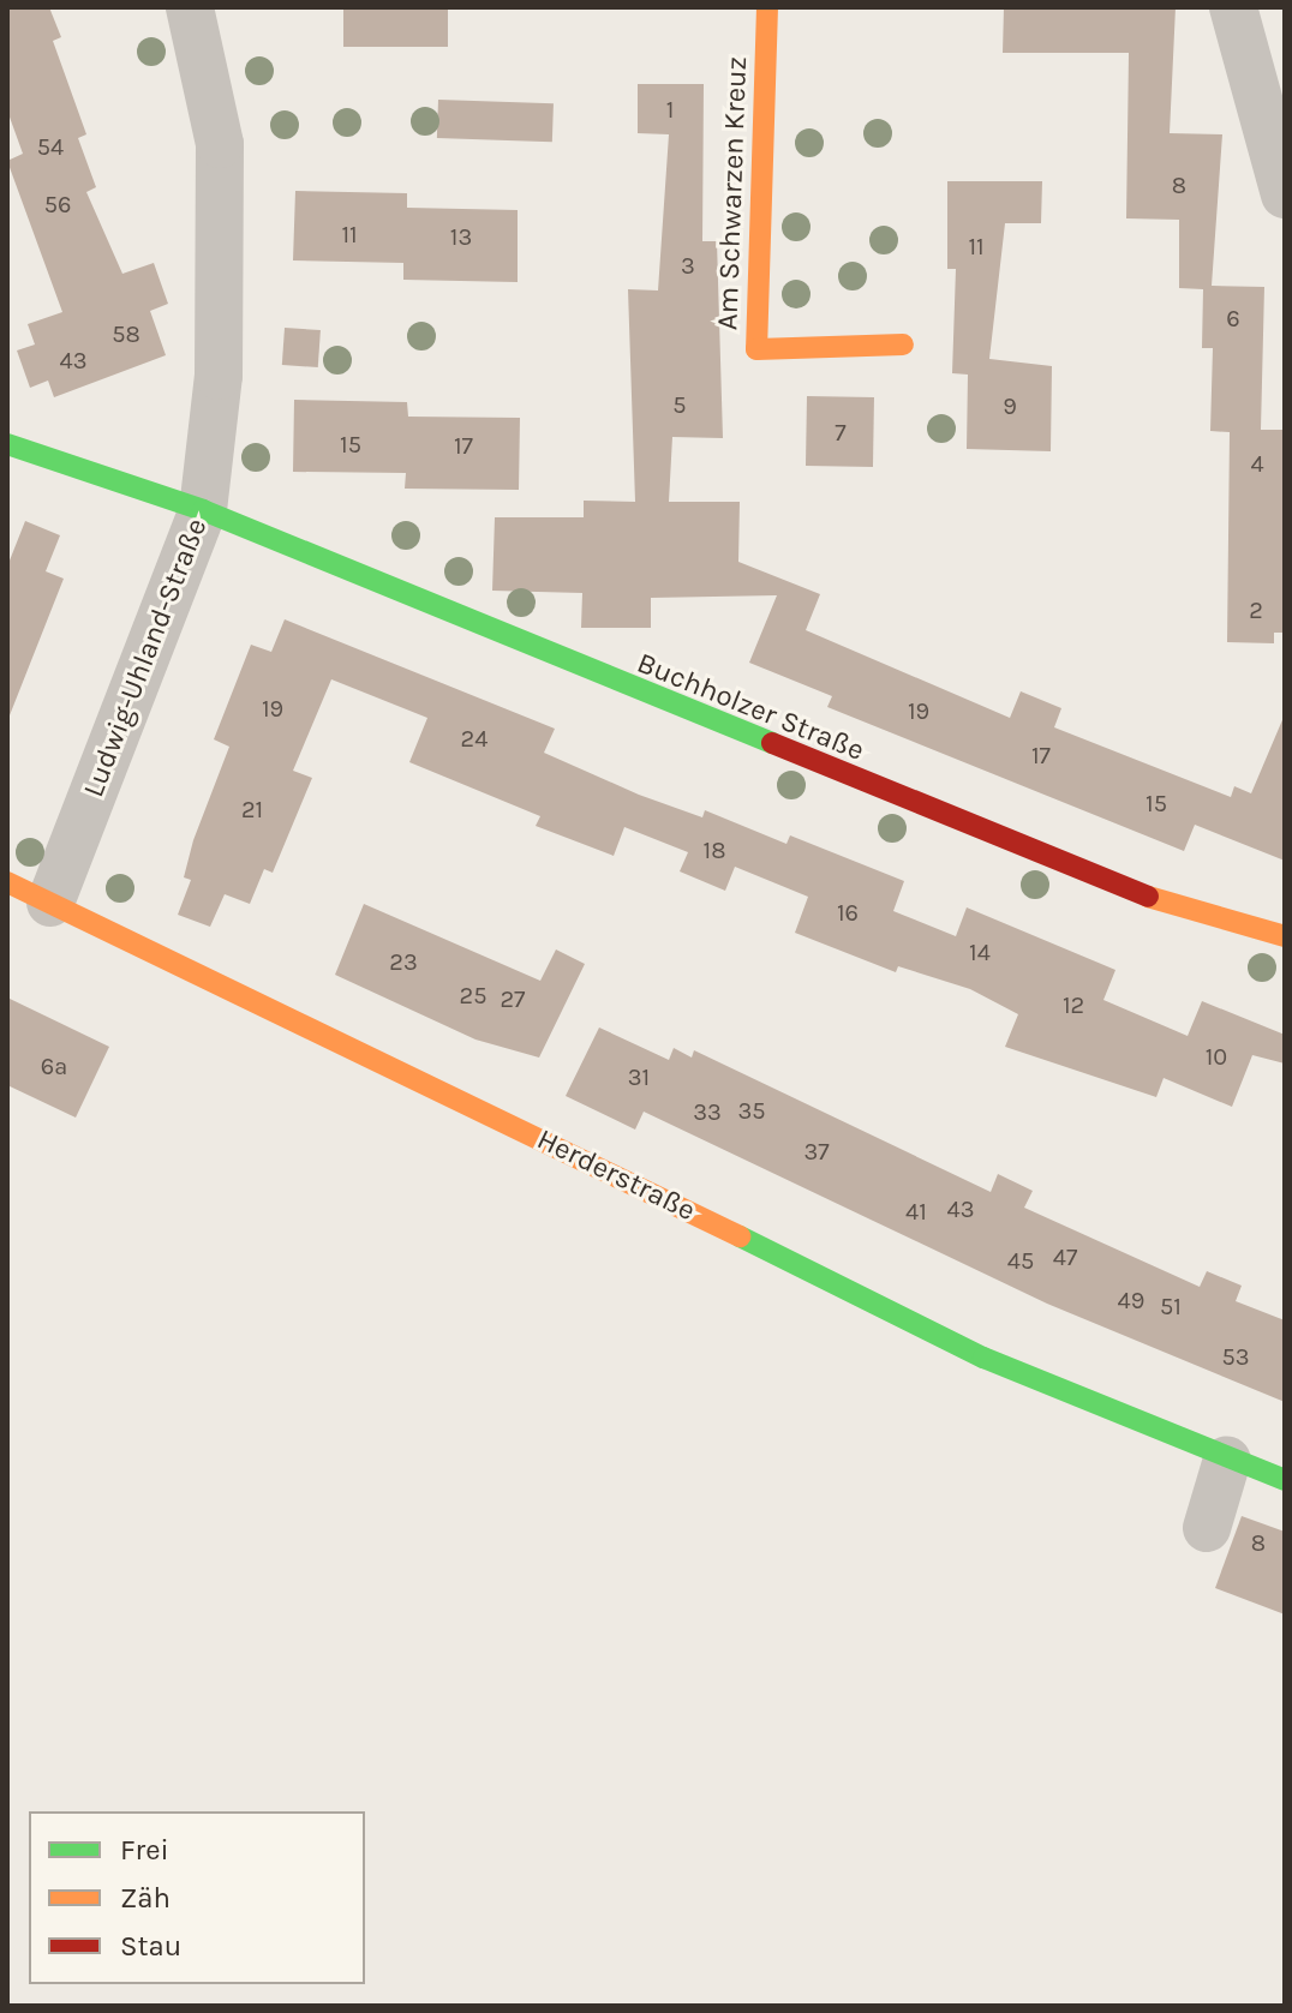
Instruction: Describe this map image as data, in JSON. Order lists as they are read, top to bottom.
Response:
{
  "streets": {
    "street": [
      "Am Schwarzen Kreuz",
      "Ludwig-Uhland-Straße",
      "Buchholzer Straße",
      "Herderstraße"
    ]
  },
  "crossings": [
    ["Ludwig-Uhland-Straße", "Buchholzer Straße"],
    ["Ludwig-Uhland-Straße", "Herderstraße"]
  ],
  "house_numbers": [
    "1",
    "54",
    "8",
    "56",
    "11",
    "13",
    "11",
    "3",
    "6",
    "58",
    "43",
    "5",
    "9",
    "7",
    "15",
    "17",
    "4",
    "2",
    "19",
    "19",
    "24",
    "17",
    "15",
    "21",
    "18",
    "16",
    "14",
    "23",
    "25",
    "27",
    "12",
    "10",
    "6a",
    "31",
    "35",
    "33",
    "37",
    "43",
    "41",
    "47",
    "45",
    "49",
    "51",
    "53",
    "8"
  ],
  "legend": ["Frei", "Zäh", "Stau"]
}
